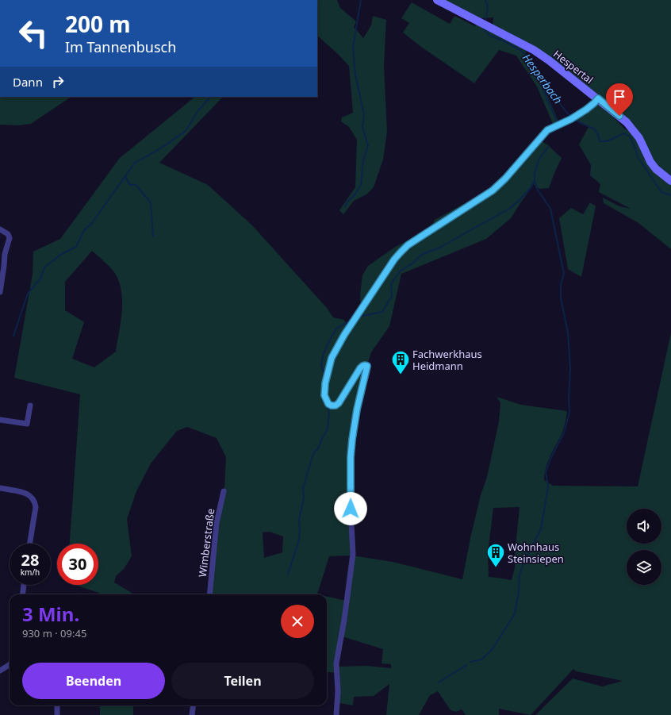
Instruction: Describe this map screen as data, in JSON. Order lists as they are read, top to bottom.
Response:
{
  "streets": {
    "main road": ["Hespertal"],
    "street": ["Wimberstraße"]
  },
  "water": ["Hesperbach"],
  "places": {
    "building": ["Fachwerkhaus Heidmann", "Wohnhaus Steinsiepen"]
  },
  "page": {
    "turn": ["200 m", "Im Tannenbusch"],
    "then": "Dann",
    "speed": "28 km/h",
    "limit": "30",
    "heading": ["3 Min.", "930 m · 09:45"],
    "buttons": ["Beenden", "Teilen"]
  }
}
